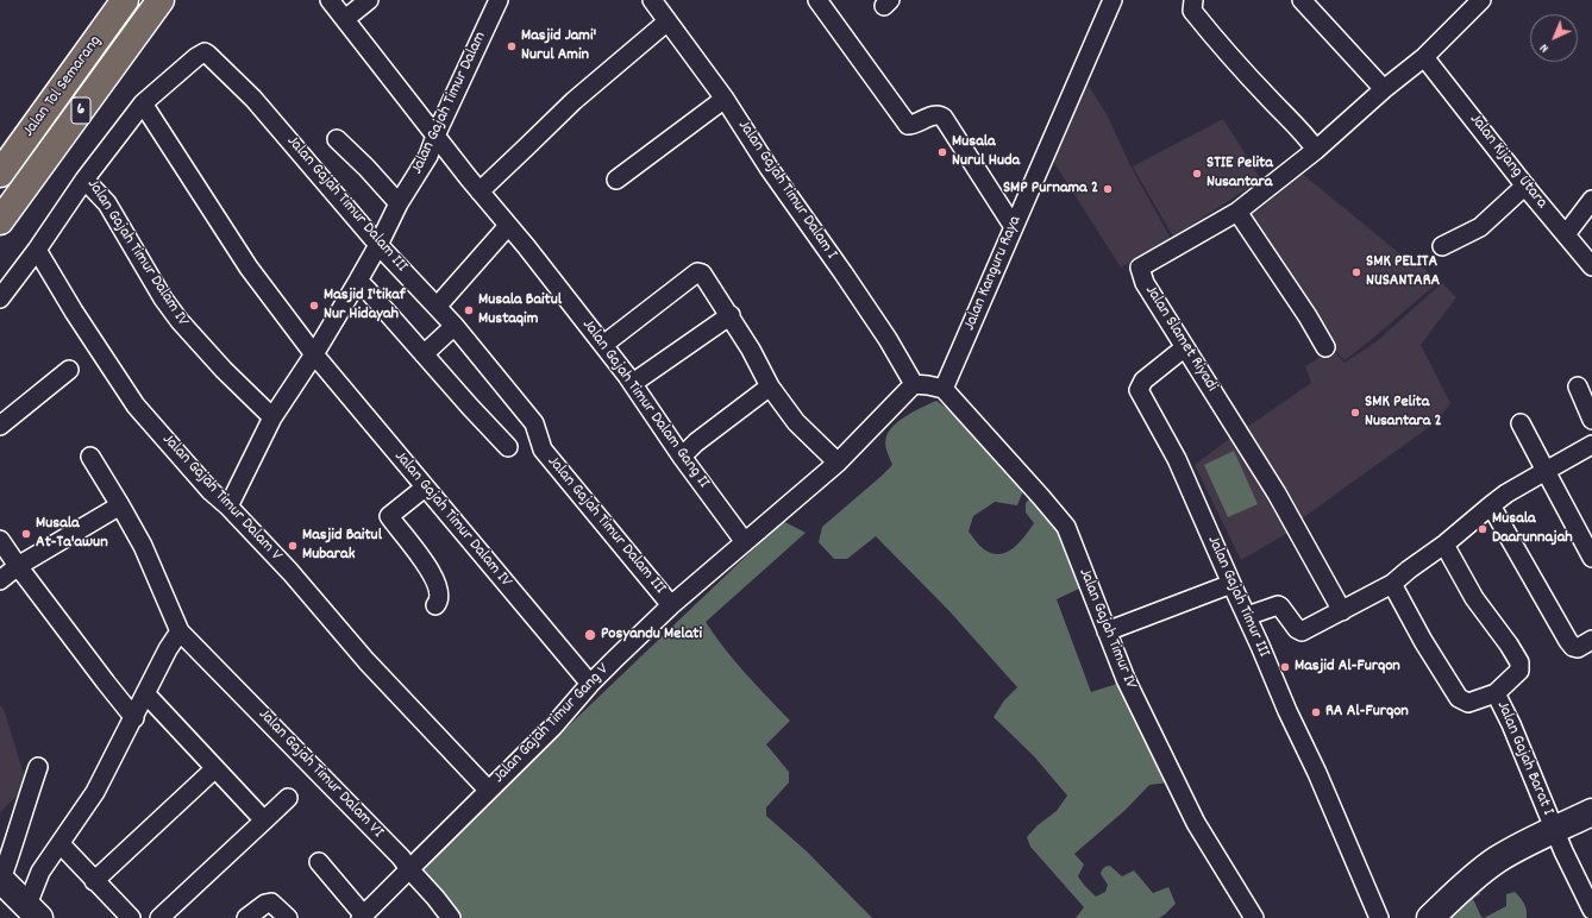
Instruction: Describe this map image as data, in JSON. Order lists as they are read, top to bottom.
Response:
{
  "streets": {
    "highway": ["Jalan Tol Semarang", "6"],
    "street": [
      "Jalan Gajah Timur Dalam",
      "Jalan Kijang Utara",
      "Jalan Gajah Timur Dalam I",
      "Jalan Gajah Timur Dalam III",
      "Jalan Gajah Timur Dalam IV",
      "Jalan Kanguru Raya",
      "Jalan Slamet Riyadi",
      "Jalan Gajah Timur Dalam Gang II",
      "Jalan Gajah Timur Dalam V",
      "Jalan Gajah Timur III",
      "Jalan Gajah Timur IV",
      "Jalan Gajah Timur Gang V",
      "Jalan Gajah Barat I",
      "Jalan Gajah Timur Dalam VI"
    ]
  },
  "crossings": [
    ["Jalan Gajah Timur Dalam", "Jalan Gajah Timur Dalam III"],
    ["Jalan Gajah Timur Dalam", "Jalan Gajah Timur Dalam IV"],
    ["Jalan Gajah Timur Dalam", "Jalan Gajah Timur Dalam Gang II"],
    ["Jalan Kijang Utara", "Jalan Slamet Riyadi"],
    ["Jalan Gajah Timur Dalam I", "Jalan Gajah Timur Gang V"],
    ["Jalan Gajah Timur Dalam III", "Jalan Gajah Timur Dalam IV"],
    ["Jalan Gajah Timur Dalam III", "Jalan Gajah Timur Gang V"],
    ["Jalan Gajah Timur Dalam IV", "Jalan Gajah Timur Gang V"],
    ["Jalan Kanguru Raya", "Jalan Gajah Timur IV"],
    ["Jalan Slamet Riyadi", "Jalan Gajah Timur III"],
    ["Jalan Gajah Timur Dalam Gang II", "Jalan Gajah Timur Gang V"],
    ["Jalan Gajah Timur Dalam V", "Jalan Gajah Timur Gang V"],
    ["Jalan Gajah Timur Gang V", "Jalan Gajah Timur Dalam VI"]
  ],
  "places": [
    "Masjid Jami' Nurul Amin",
    "Musala Nurul Huda",
    "STIE Pelita Nusantara",
    "SMP Purnama 2",
    "SMK PELITA NUSANTARA",
    "Masjid I'tikaf Nur Hidayah",
    "Musala Baitul Mustaqim",
    "SMK Pelita Nusantara 2",
    "Musala Daarunnajah",
    "Musala At-Ta'awun",
    "Masjid Baitul Mubarak",
    "Posyandu Melati",
    "Masjid Al-Furqon",
    "RA Al-Furqon"
  ],
  "north": "bottom left"
}
